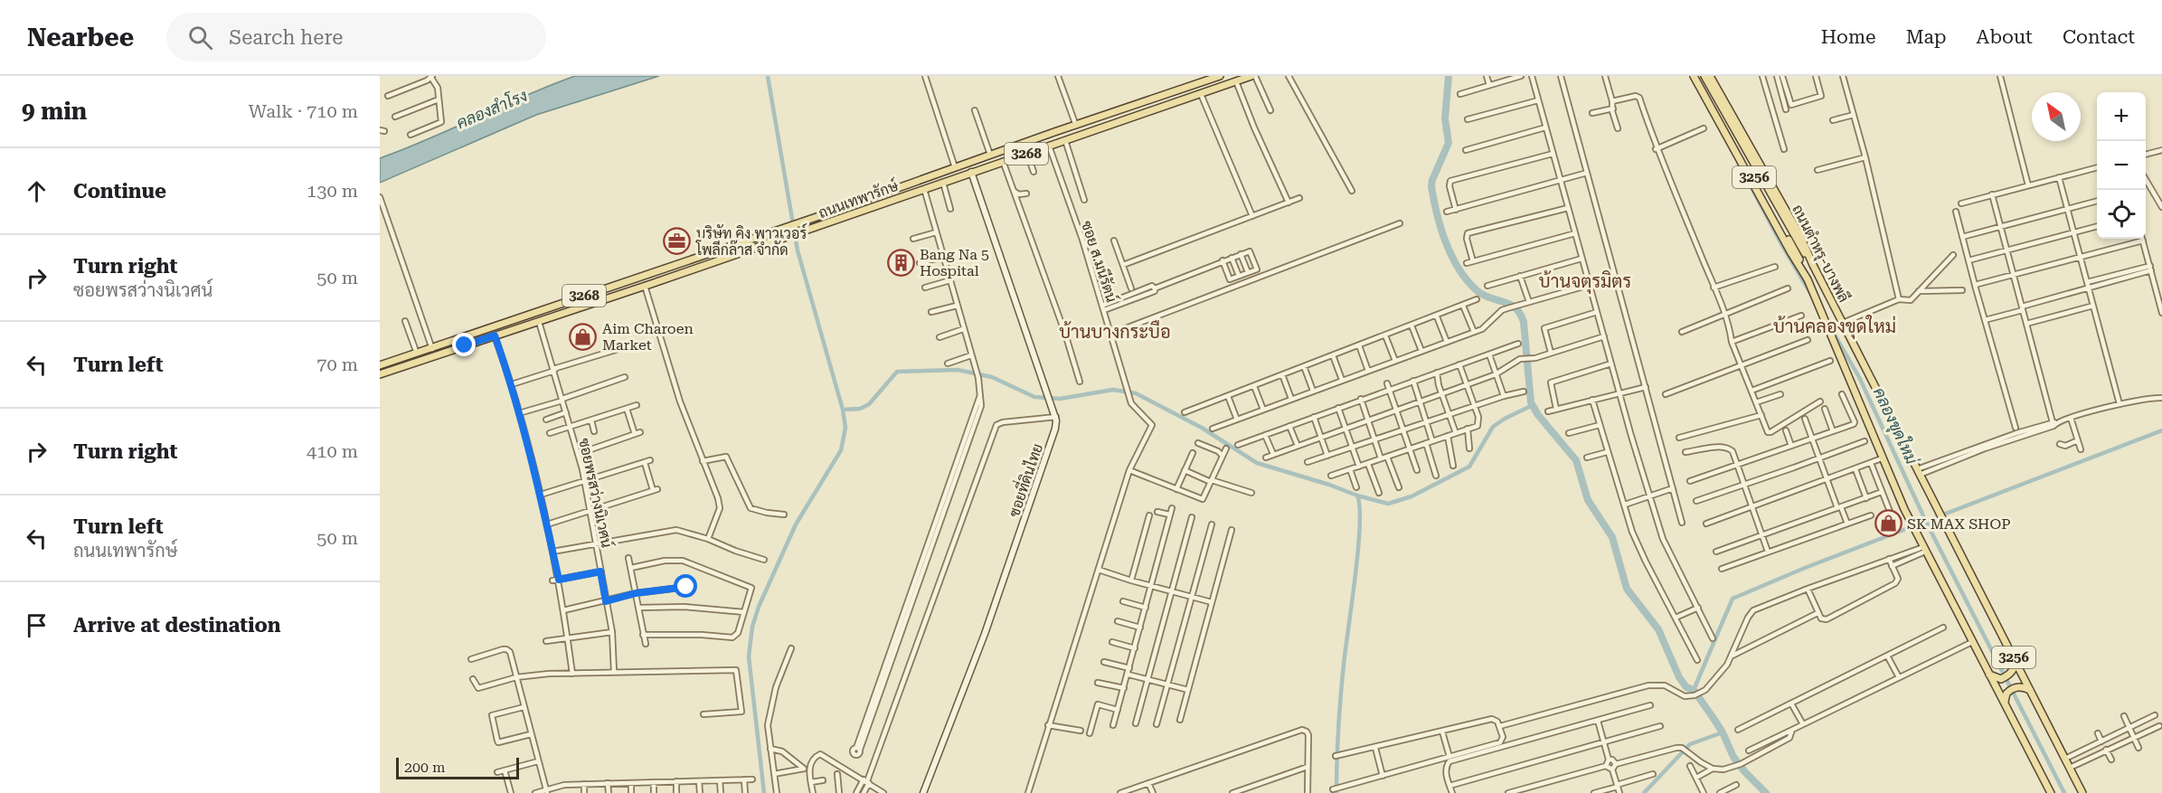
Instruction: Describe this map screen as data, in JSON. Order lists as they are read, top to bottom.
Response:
{
  "streets": {
    "main road": [
      "3268",
      "3256",
      "ถนนเทพารักษ์",
      "ถนนตำหรุ-บางพลี"
    ],
    "street": ["ซอย ส.มนีรัตน์", "ซอยที่ดินไทย", "ซอยพรสว่างนิเวศน์"]
  },
  "crossings": [
    ["3256", "ถนนตำหรุ-บางพลี"],
    ["ถนนเทพารักษ์", "ซอย ส.มนีรัตน์"],
    ["ถนนเทพารักษ์", "ซอยพรสว่างนิเวศน์"]
  ],
  "districts": ["บ้านจตุรมิตร", "บ้านคลองขุดใหม่", "บ้านบางกระบือ"],
  "water": ["คลองสำโรง", "คลองขุดใหม่"],
  "places": {
    "office": ["บริษัท คิง พาวเวอร์ โพลีกล๊าส จำกัด"],
    "building": ["Bang Na 5 Hospital"],
    "shop": ["Aim Charoen Market", "SK MAX SHOP"]
  },
  "scale_bar": "200 m",
  "north": "top left",
  "page": {
    "header": "Nearbee",
    "search": "Search here",
    "nav": [
      "Home",
      "Map",
      "About",
      "Contact"
    ],
    "heading": ["9 min", "Walk · 710 m"],
    "map_buttons": ["+", "−"],
    "list": [
      ["Continue", "130 m"],
      ["Turn right", "ซอยพรสว่างนิเวศน์", "50 m"],
      ["Turn left", "70 m"],
      ["Turn right", "410 m"],
      ["Turn left", "ถนนเทพารักษ์", "50 m"],
      "Arrive at destination"
    ],
    "scale": "200 m"
  }
}
